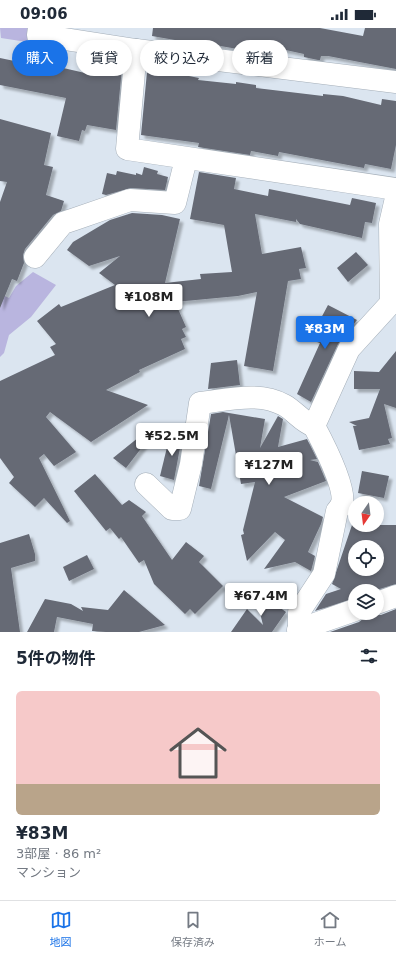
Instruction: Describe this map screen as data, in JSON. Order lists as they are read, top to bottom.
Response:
{
  "north": "bottom",
  "page": {
    "status": "09:06",
    "chip": [
      "購入",
      "賃貸",
      "絞り込み",
      "新着"
    ],
    "price": [
      "¥108M",
      "¥83M",
      "¥52.5M",
      "¥127M",
      "¥67.4M"
    ],
    "heading": "5件の物件",
    "list": [
      {
        "name": "¥83M",
        "note": "3部屋 · 86 m² · マンション"
      }
    ],
    "tabs": ["地図", "保存済み", "ホーム"]
  }
}
